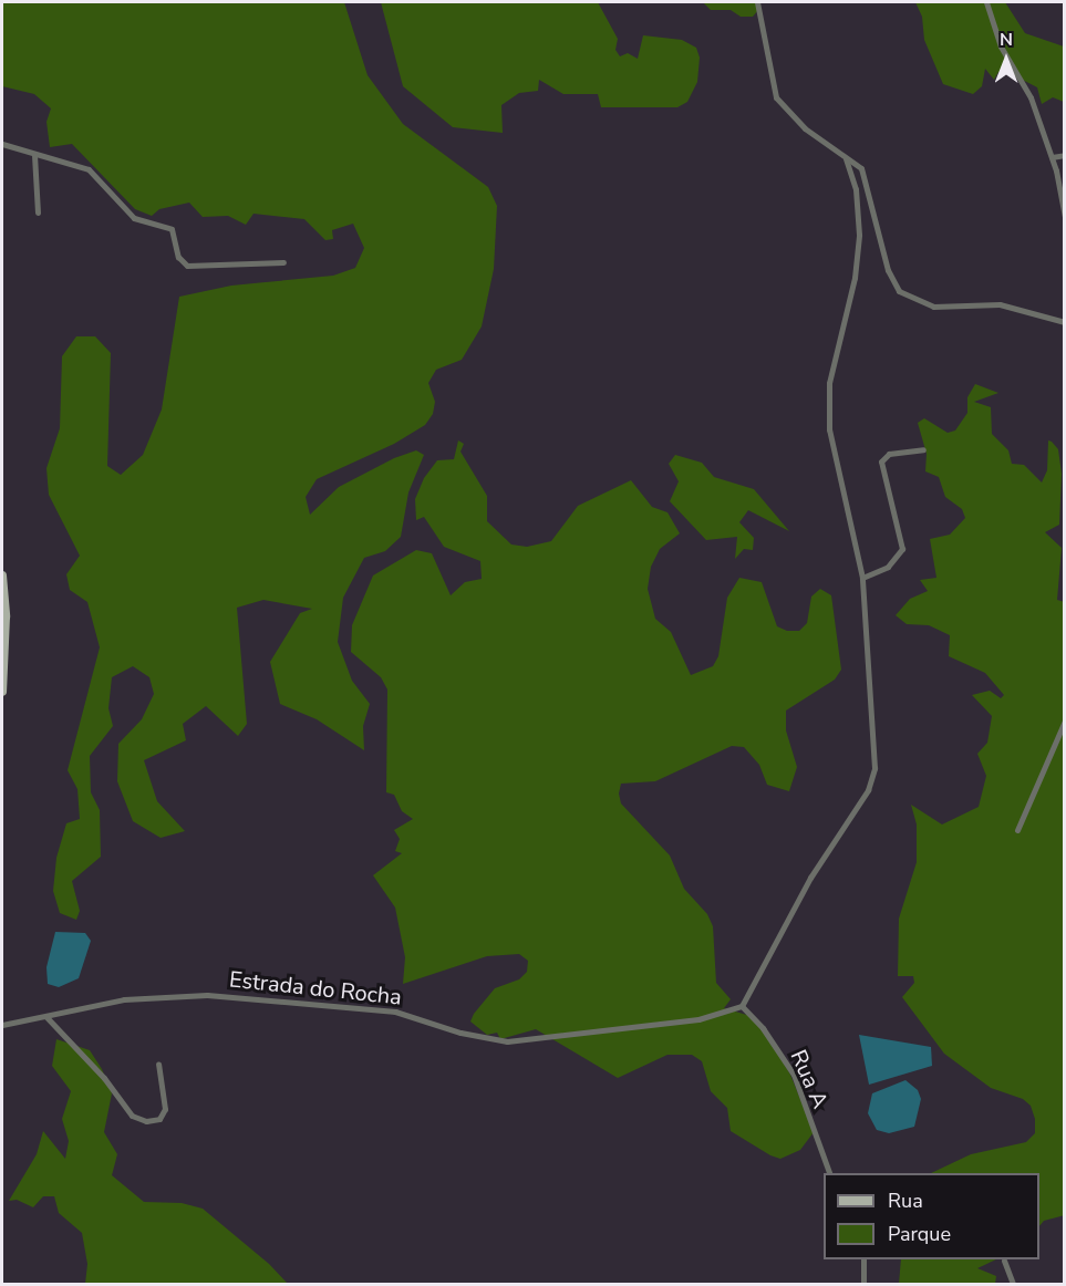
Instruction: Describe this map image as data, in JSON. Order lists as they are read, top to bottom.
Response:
{
  "streets": {
    "street": ["Estrada do Rocha", "Rua A"]
  },
  "crossings": [
    ["Estrada do Rocha", "Rua A"]
  ],
  "legend": ["Rua", "Parque"],
  "north": "top"
}
